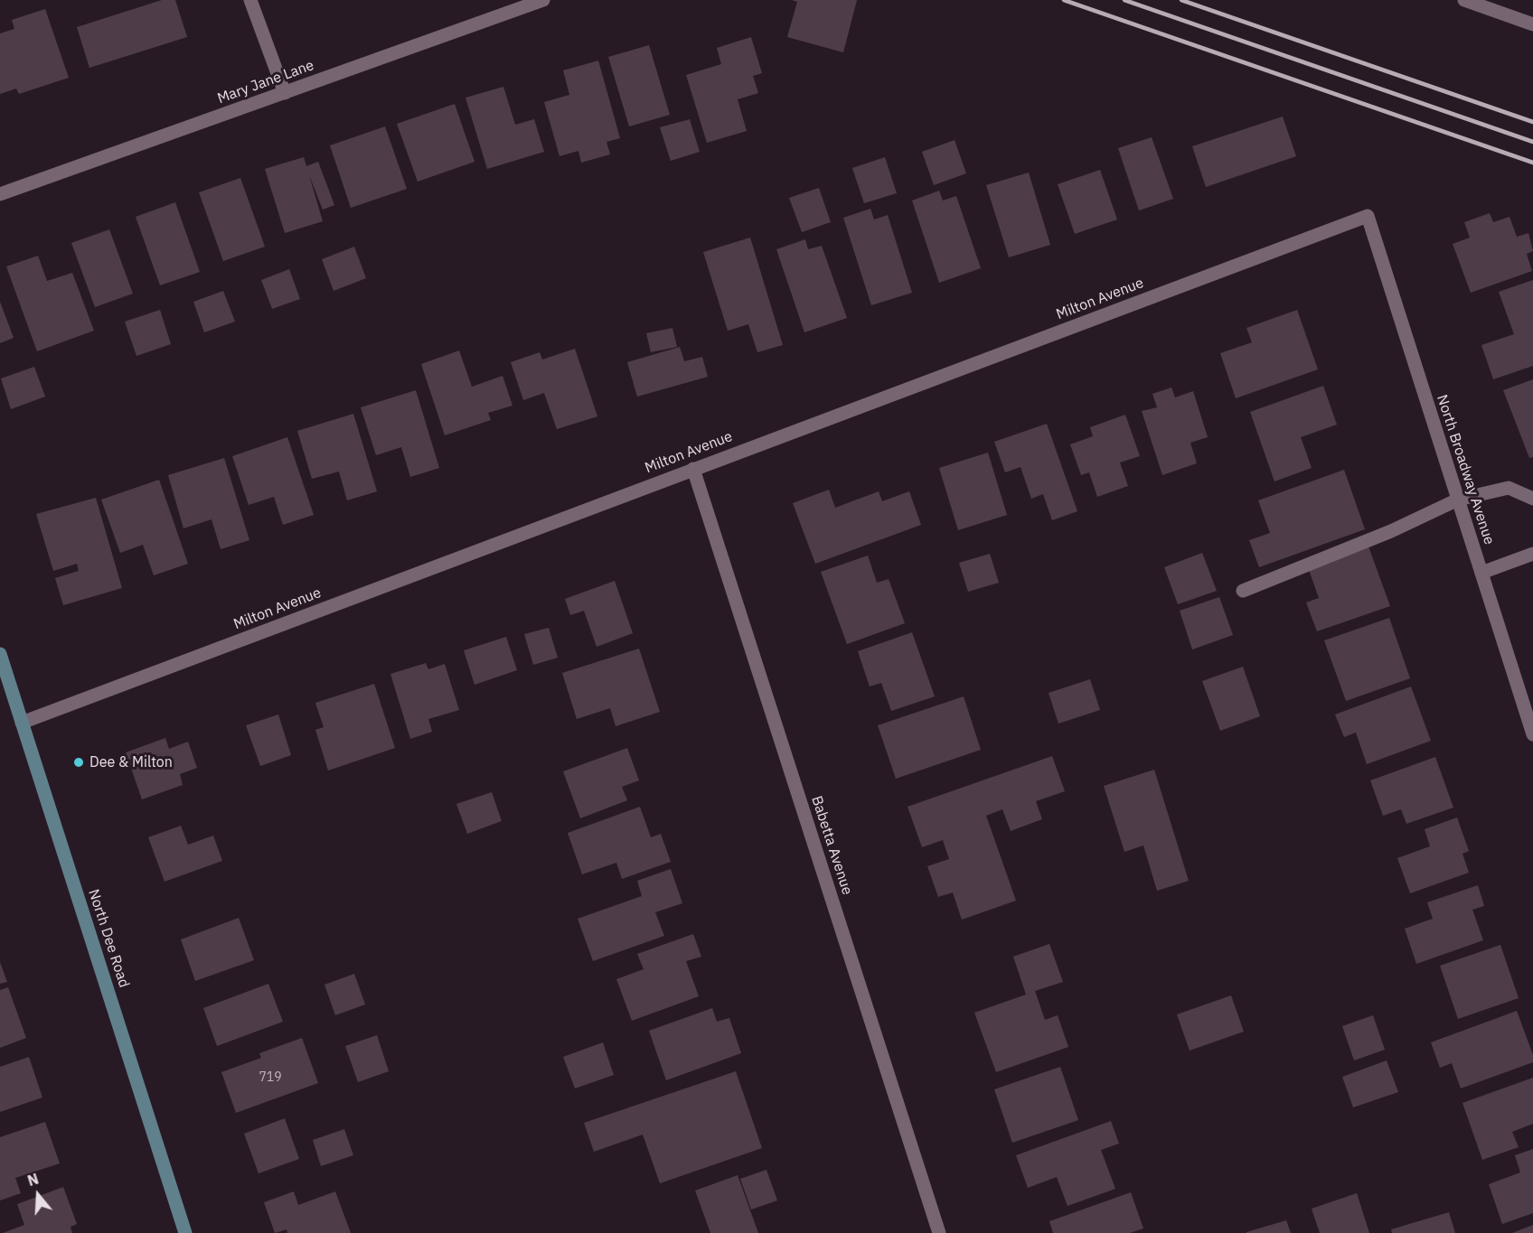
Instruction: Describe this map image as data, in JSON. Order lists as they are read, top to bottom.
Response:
{
  "streets": {
    "main road": ["North Dee Road"],
    "street": [
      "Mary Jane Lane",
      "Milton Avenue",
      "North Broadway Avenue",
      "Babetta Avenue"
    ]
  },
  "crossings": [
    ["Milton Avenue", "North Broadway Avenue"],
    ["Milton Avenue", "Babetta Avenue"],
    ["Milton Avenue", "North Dee Road"]
  ],
  "places": ["Dee & Milton"],
  "house_numbers": ["719"],
  "north": "top"
}
